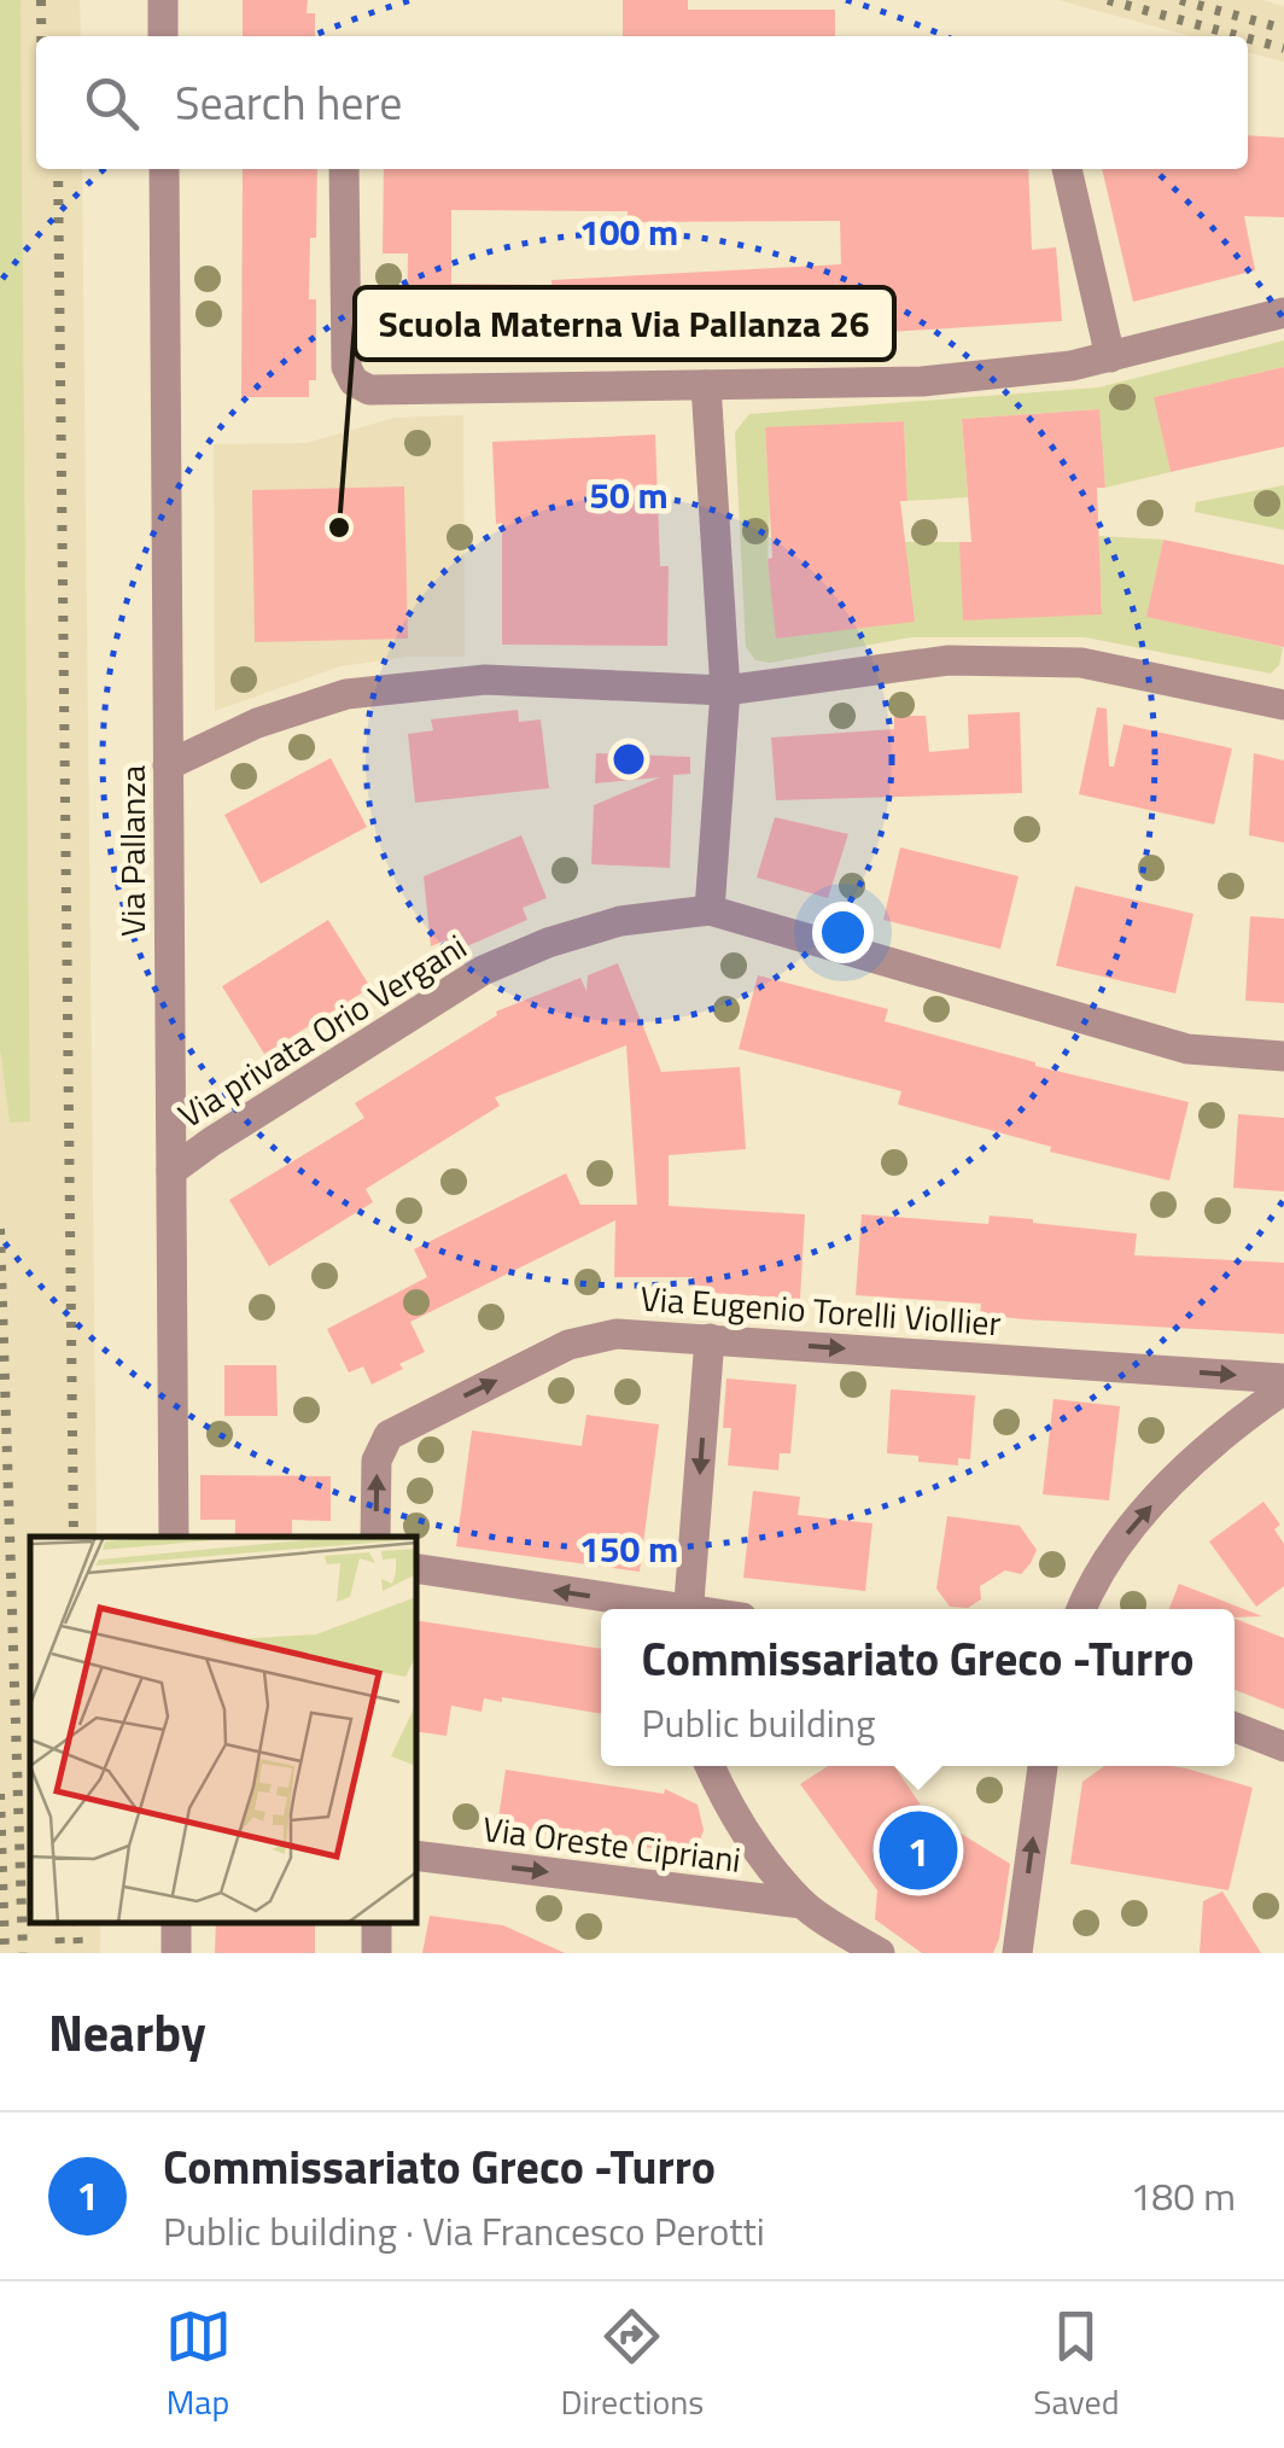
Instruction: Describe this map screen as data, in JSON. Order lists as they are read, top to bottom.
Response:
{
  "streets": {
    "street": [
      "Via Pallanza",
      "Via privata Orio Vergani",
      "Via Eugenio Torelli Viollier",
      "Via Oreste Cipriani"
    ]
  },
  "crossings": [
    ["Via Pallanza", "Via privata Orio Vergani"]
  ],
  "one_way": ["Via Eugenio Torelli Viollier", "Via Oreste Cipriani"],
  "places": ["Scuola Materna Via Pallanza 26"],
  "page": {
    "search": "Search here",
    "popup": ["Commissariato Greco -Turro", "Public building"],
    "pins": "1",
    "heading": "Nearby",
    "list": [
      {
        "mark": "1",
        "name": "Commissariato Greco -Turro",
        "note": "Public building · Via Francesco Perotti",
        "value": "180 m"
      }
    ],
    "nav": ["Map", "Directions", "Saved"]
  },
  "rings": ["100 m", "50 m", "150 m"]
}
